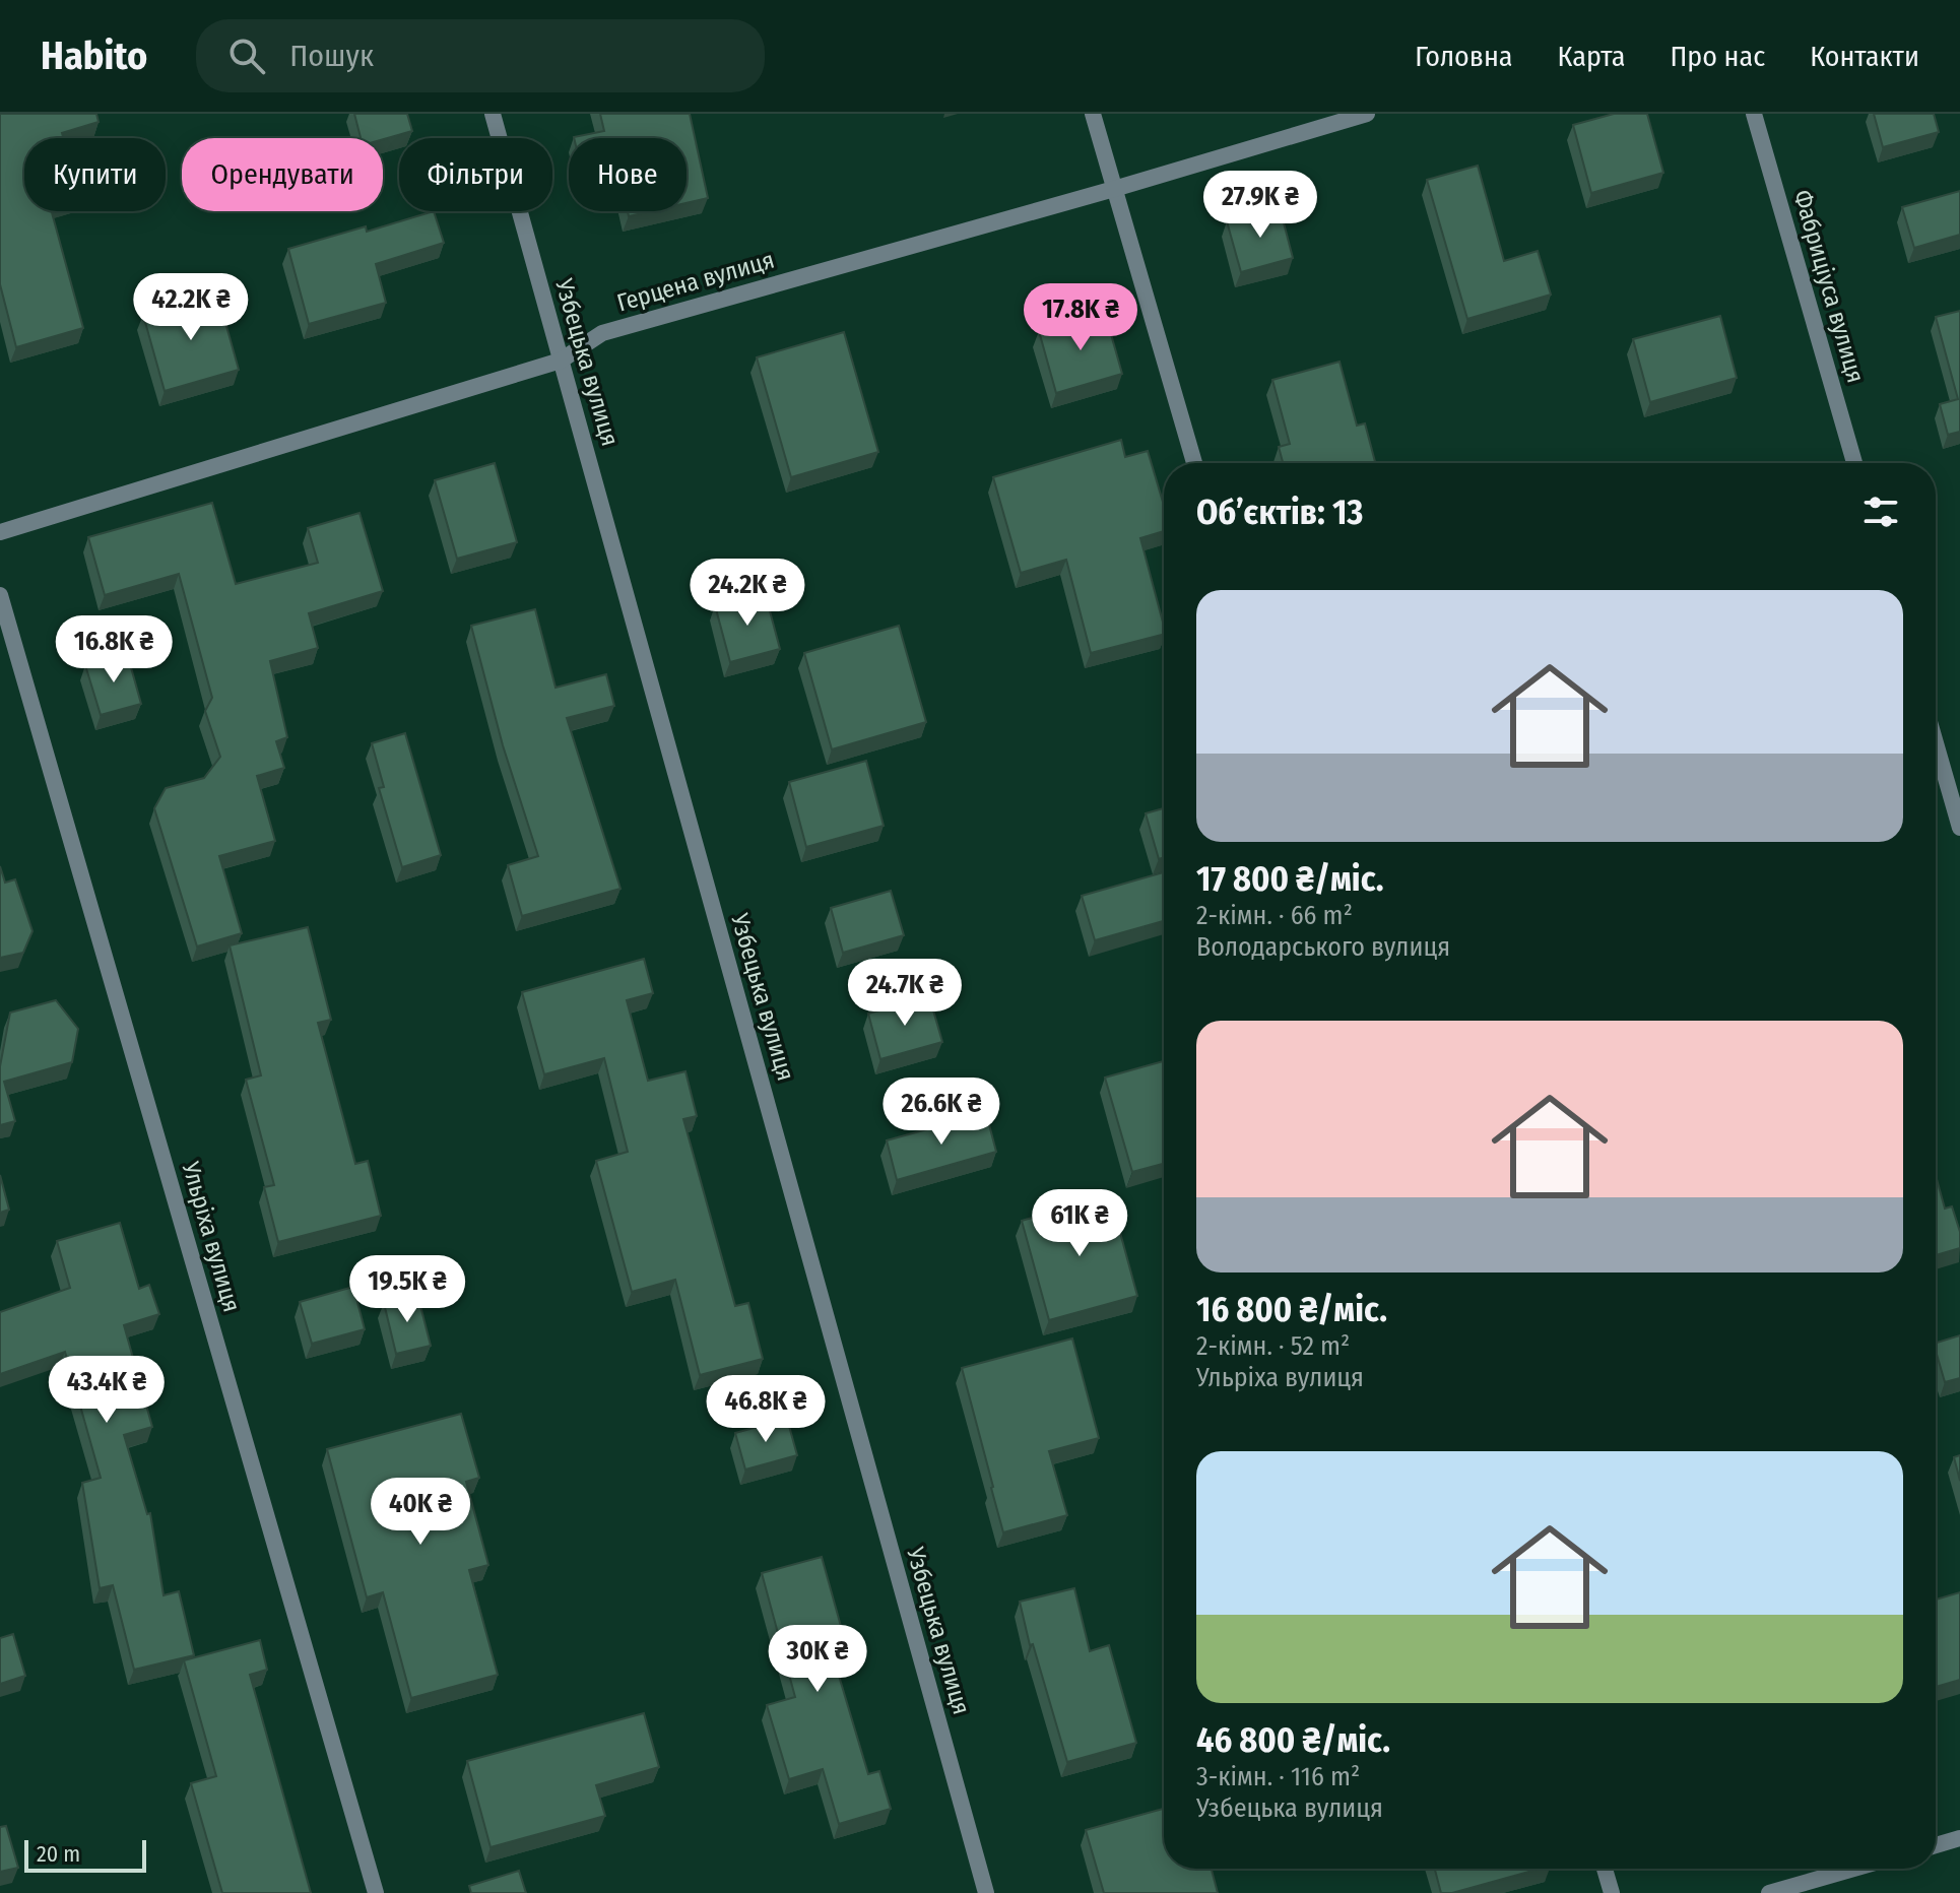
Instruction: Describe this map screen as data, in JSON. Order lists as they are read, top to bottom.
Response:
{
  "streets": {
    "street": [
      "Герцена вулиця",
      "Фабриціуса вулиця",
      "Узбецька вулиця",
      "Ульріха вулиця"
    ]
  },
  "crossings": [
    ["Герцена вулиця", "Узбецька вулиця"]
  ],
  "scale_bar": "20 m",
  "page": {
    "header": "Habito",
    "search": "Пошук",
    "nav": [
      "Головна",
      "Карта",
      "Про нас",
      "Контакти"
    ],
    "chip": [
      "Купити",
      "Орендувати",
      "Фільтри",
      "Нове"
    ],
    "price": [
      "27.9K ₴",
      "42.2K ₴",
      "17.8K ₴",
      "24.2K ₴",
      "16.8K ₴",
      "24.7K ₴",
      "26.6K ₴",
      "61K ₴",
      "19.5K ₴",
      "43.4K ₴",
      "46.8K ₴",
      "40K ₴",
      "30K ₴"
    ],
    "heading": "Об’єктів: 13",
    "list": [
      {
        "name": "17 800 ₴/міс.",
        "note": "2-кімн. · 66 m² · Володарського вулиця"
      },
      {
        "name": "16 800 ₴/міс.",
        "note": "2-кімн. · 52 m² · Ульріха вулиця"
      },
      {
        "name": "46 800 ₴/міс.",
        "note": "3-кімн. · 116 m² · Узбецька вулиця"
      }
    ],
    "scale": "20 m"
  }
}
